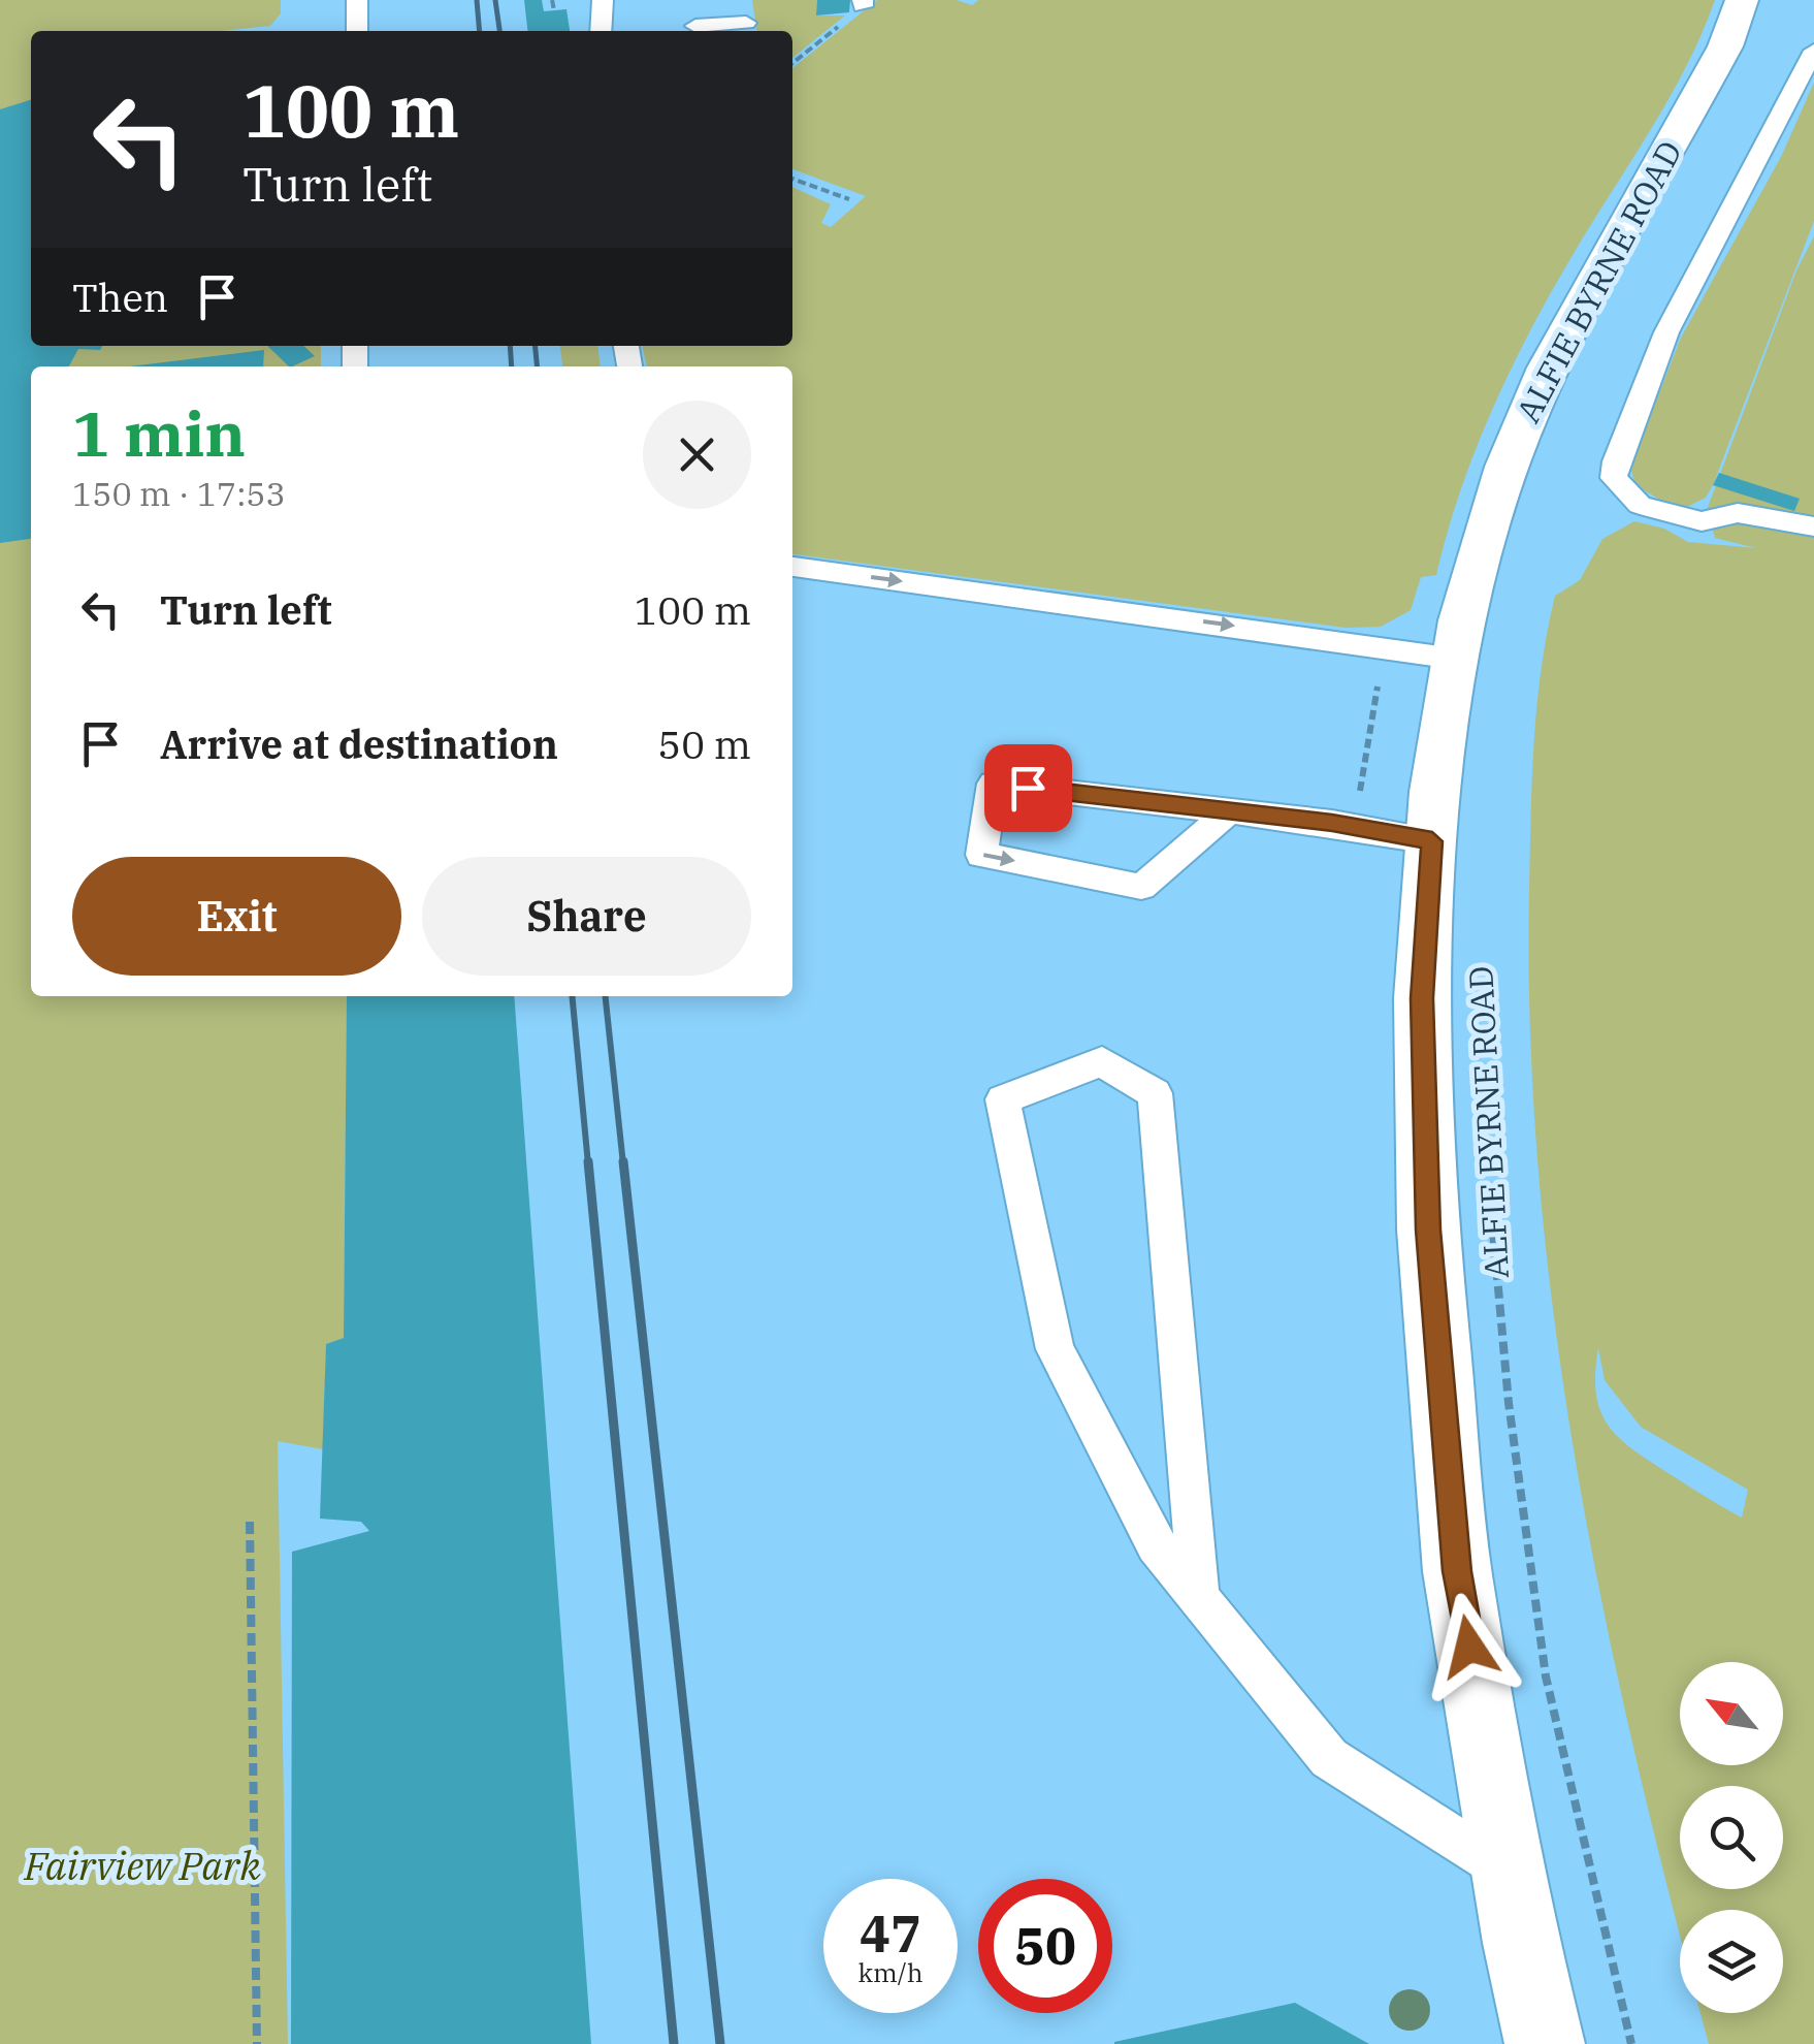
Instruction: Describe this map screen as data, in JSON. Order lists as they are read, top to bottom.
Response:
{
  "streets": {
    "main road": ["ALFIE BYRNE ROAD"]
  },
  "parks": ["Fairview Park"],
  "north": "top left",
  "page": {
    "turn": ["100 m", "Turn left"],
    "then": "Then",
    "heading": ["1 min", "150 m · 17:53"],
    "list": [
      {
        "name": "Turn left",
        "value": "100 m"
      },
      {
        "name": "Arrive at destination",
        "value": "50 m"
      }
    ],
    "buttons": ["Exit", "Share"],
    "speed": "47 km/h",
    "limit": "50"
  }
}
